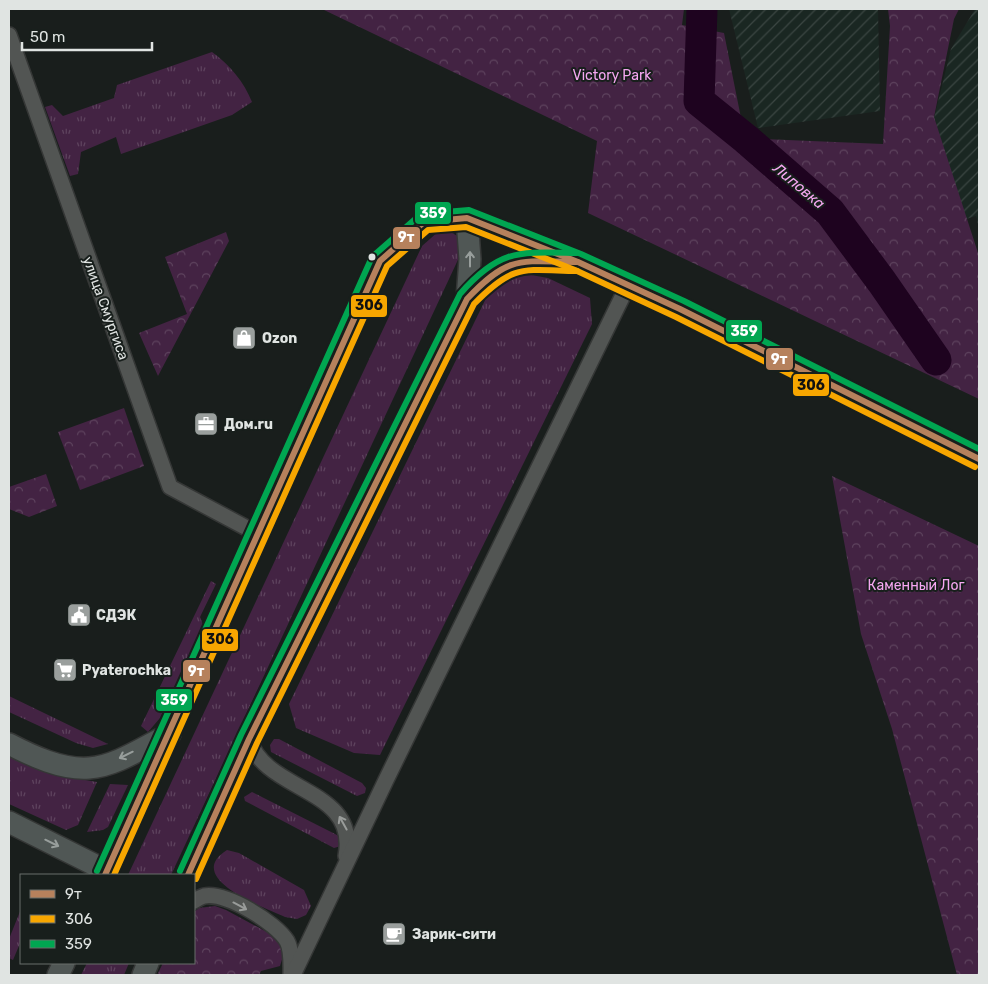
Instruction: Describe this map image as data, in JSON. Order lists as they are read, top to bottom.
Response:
{
  "streets": {
    "street": ["улица Смургиса"]
  },
  "water": ["Липовка"],
  "parks": ["Victory Park", "Каменный Лог"],
  "places": {
    "shop": ["Ozon"],
    "office": ["Дом.ru"],
    "public building": ["СДЭК"],
    "supermarket": ["Pyaterochka"],
    "cafe": ["Зарик-сити"]
  },
  "lines": ["transit line 359", "transit line 9т", "transit line 306"],
  "legend": ["9т", "306", "359"],
  "scale_bar": "50 m"
}
